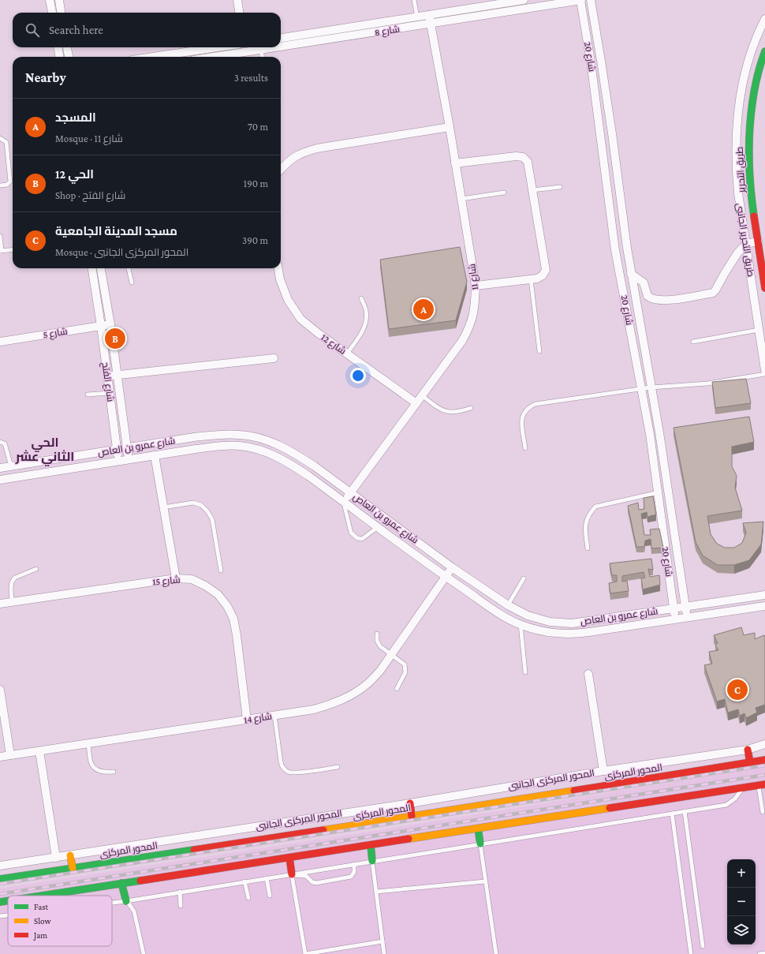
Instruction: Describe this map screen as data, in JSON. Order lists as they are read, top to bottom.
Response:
{
  "streets": {
    "main road": ["طريق التحرير", "المحور المركزى"],
    "street": [
      "شارع 8",
      "شارع 20",
      "طريق التحرير الجانبى",
      "شارع 11",
      "شارع 5",
      "شارع 12",
      "شارع الفتح",
      "شارع عمرو بن العاص",
      "شارع 15",
      "شارع 14",
      "المحور المركزى الجانبى"
    ]
  },
  "crossings": [
    ["شارع 8", "شارع 20"],
    ["شارع 8", "شارع 11"],
    ["شارع 20", "شارع عمرو بن العاص"],
    ["شارع 11", "شارع 12"],
    ["شارع 11", "شارع عمرو بن العاص"],
    ["شارع 5", "شارع الفتح"],
    ["شارع الفتح", "شارع عمرو بن العاص"],
    ["شارع عمرو بن العاص", "شارع 14"],
    ["شارع 15", "شارع 14"]
  ],
  "districts": ["الحي الثاني عشر"],
  "legend": ["Fast", "Slow", "Jam"],
  "page": {
    "search": "Search here",
    "heading": ["Nearby", "3 results"],
    "list": [
      {
        "mark": "A",
        "name": "المسجد",
        "note": "Mosque · شارع 11",
        "value": "70 m"
      },
      {
        "mark": "B",
        "name": "الحي 12",
        "note": "Shop · شارع الفتح",
        "value": "190 m"
      },
      {
        "mark": "C",
        "name": "مسجد المدينة الجامعية",
        "note": "Mosque · المحور المركزى الجانبى",
        "value": "390 m"
      }
    ],
    "pins": ["A", "B", "C"],
    "map_buttons": ["+", "−"]
  }
}
